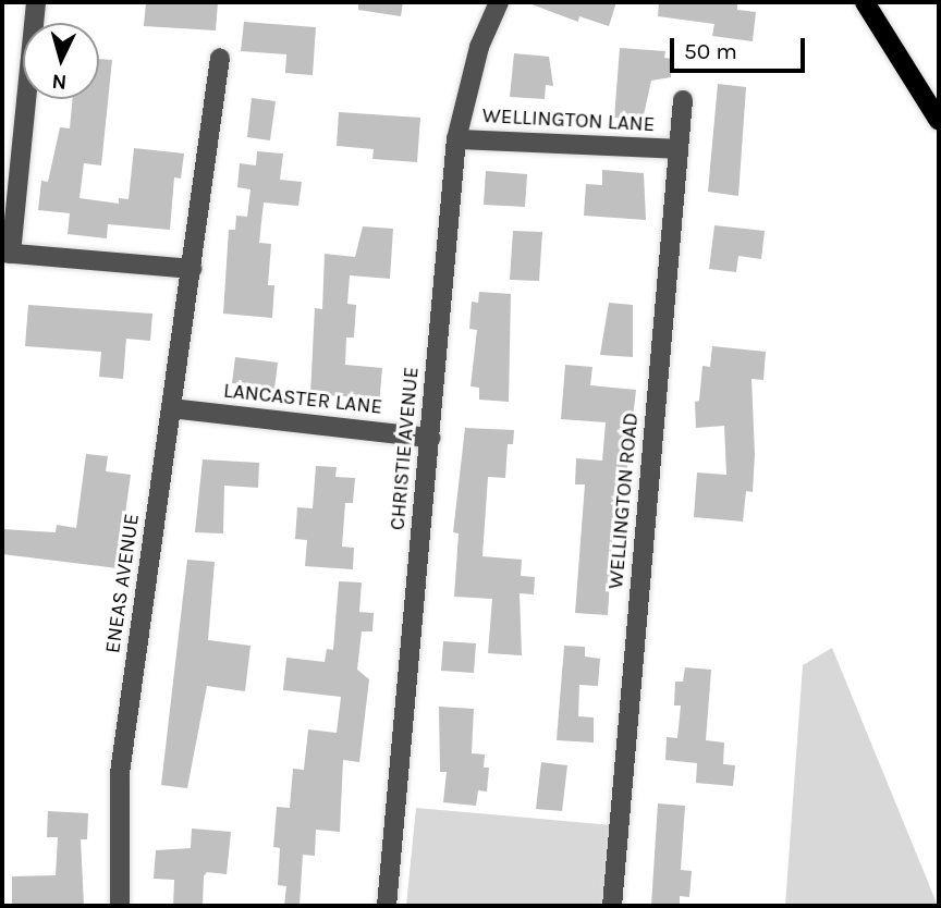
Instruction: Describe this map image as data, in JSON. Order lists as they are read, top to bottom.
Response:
{
  "streets": {
    "street": [
      "WELLINGTON LANE",
      "LANCASTER LANE",
      "CHRISTIE AVENUE",
      "WELLINGTON ROAD",
      "ENEAS AVENUE"
    ]
  },
  "crossings": [
    ["WELLINGTON LANE", "CHRISTIE AVENUE"],
    ["WELLINGTON LANE", "WELLINGTON ROAD"],
    ["LANCASTER LANE", "CHRISTIE AVENUE"],
    ["LANCASTER LANE", "ENEAS AVENUE"]
  ],
  "scale_bar": "50 m",
  "north": "bottom"
}
